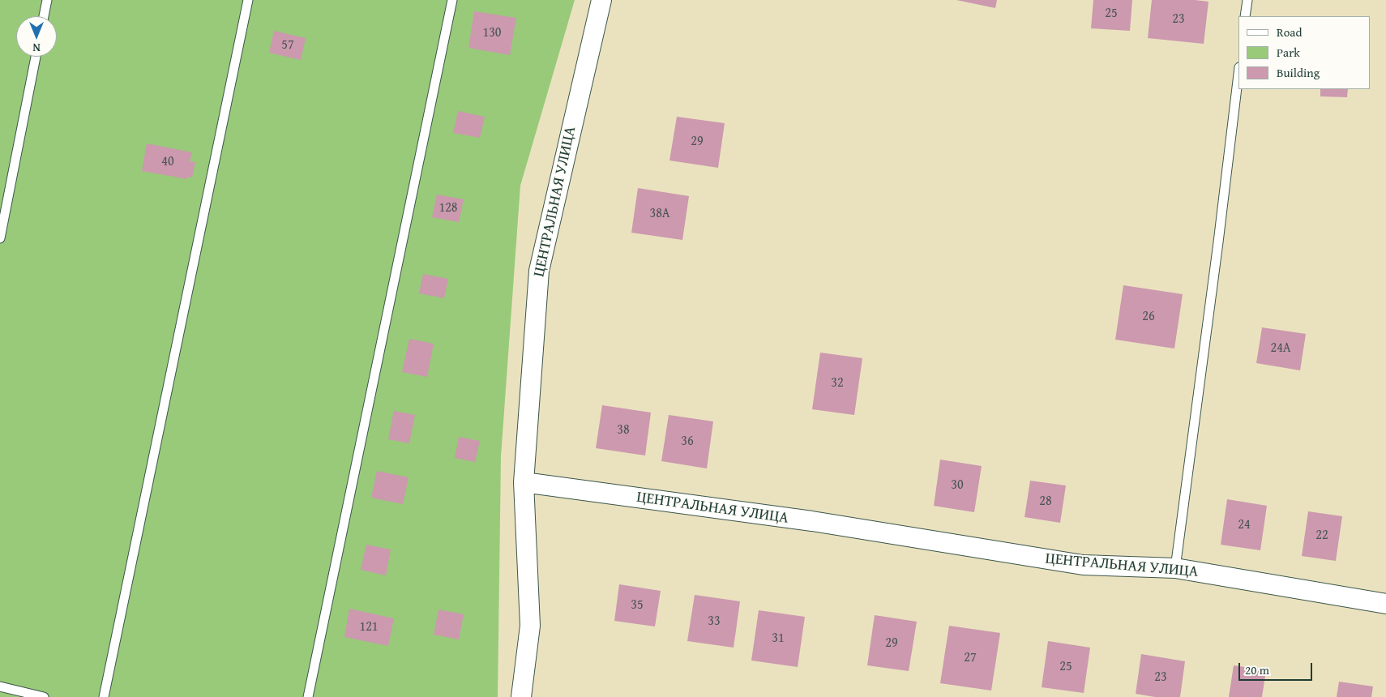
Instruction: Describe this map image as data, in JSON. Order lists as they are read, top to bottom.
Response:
{
  "streets": {
    "street": ["ЦЕНТРАЛЬНАЯ УЛИЦА"]
  },
  "house_numbers": [
    "25",
    "23",
    "130",
    "57",
    "29",
    "40",
    "128",
    "38А",
    "26",
    "24А",
    "32",
    "38",
    "36",
    "30",
    "28",
    "24",
    "22",
    "35",
    "33",
    "121",
    "31",
    "29",
    "27",
    "25",
    "23"
  ],
  "legend": ["Road", "Park", "Building"],
  "scale_bar": "20 m",
  "north": "bottom"
}
